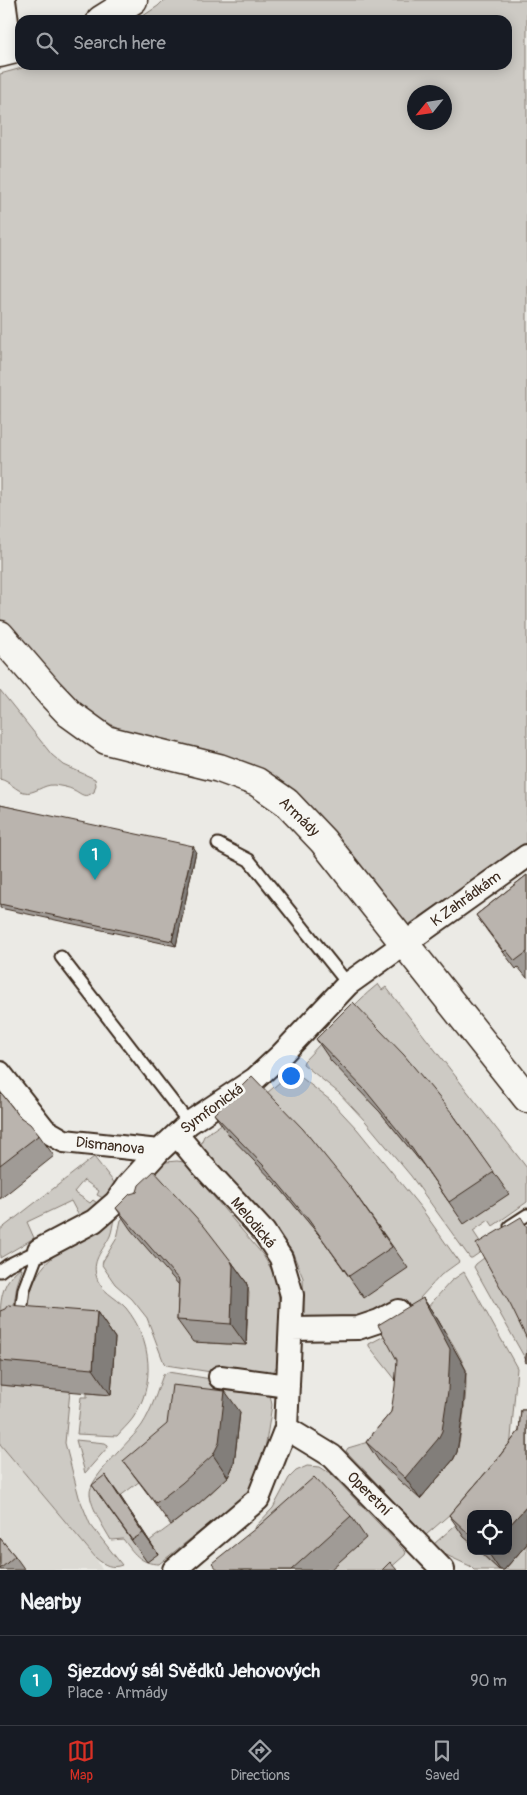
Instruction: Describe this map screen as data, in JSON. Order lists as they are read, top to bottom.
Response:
{
  "streets": {
    "street": [
      "Armády",
      "K Zahrádkám",
      "Symfonická",
      "Dismanova",
      "Melodická",
      "Operetní"
    ]
  },
  "crossings": [
    ["Armády", "K Zahrádkám"],
    ["Armády", "Symfonická"],
    ["K Zahrádkám", "Symfonická"],
    ["Symfonická", "Dismanova"],
    ["Symfonická", "Melodická"],
    ["Melodická", "Operetní"]
  ],
  "north": "bottom left",
  "page": {
    "search": "Search here",
    "pins": "1",
    "heading": "Nearby",
    "list": [
      {
        "mark": "1",
        "name": "Sjezdový sál Svědků Jehovových",
        "note": "Place · Armády",
        "value": "90 m"
      }
    ],
    "nav": ["Map", "Directions", "Saved"]
  }
}
